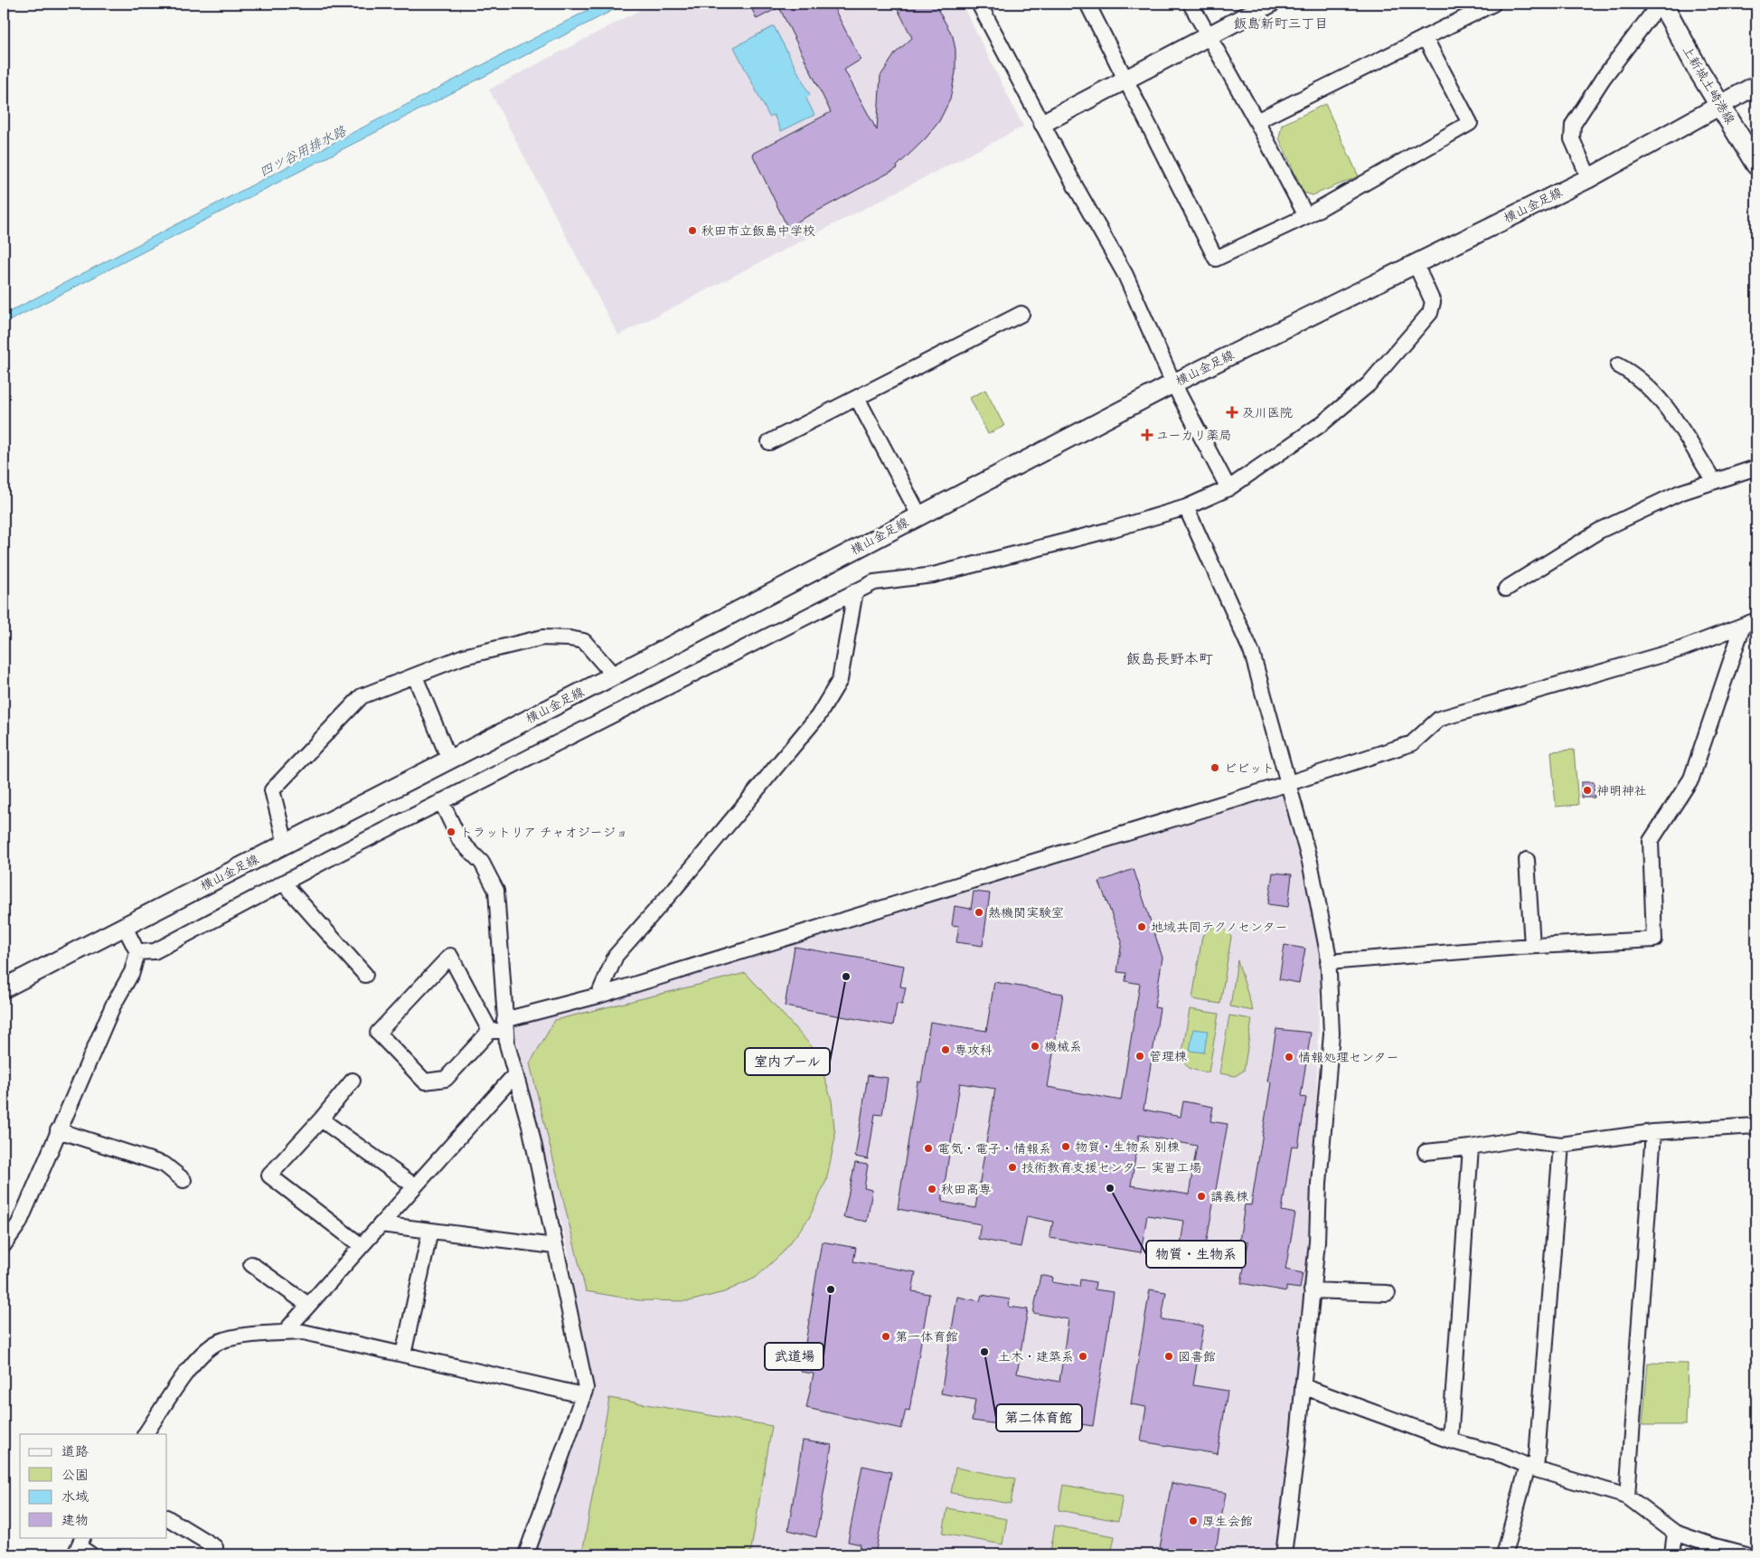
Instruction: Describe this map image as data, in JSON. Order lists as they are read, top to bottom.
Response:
{
  "streets": {
    "main road": ["上新城土崎港線"],
    "street": ["横山金足線"]
  },
  "crossings": [
    ["上新城土崎港線", "横山金足線"]
  ],
  "districts": ["飯島新町三丁目", "飯島長野本町"],
  "water": ["四ツ谷用排水路"],
  "places": {
    "other": [
      "秋田市立飯島中学校",
      "ビビット",
      "神明神社",
      "トラットリア チャオジージョ",
      "熱機関実験室",
      "地域共同テクノセンター",
      "室内プール",
      "機械系",
      "専攻科",
      "管理棟",
      "情報処理センター",
      "物質・生物系 別棟",
      "電気・電子・情報系",
      "技術教育支援センター 実習工場",
      "物質・生物系",
      "秋田高専",
      "講義棟",
      "武道場",
      "第一体育館",
      "第二体育館",
      "土木・建築系",
      "図書館",
      "厚生会館"
    ],
    "health": ["及川医院", "ユーカリ薬局"]
  },
  "legend": [
    "道路",
    "公園",
    "水域",
    "建物"
  ]
}
